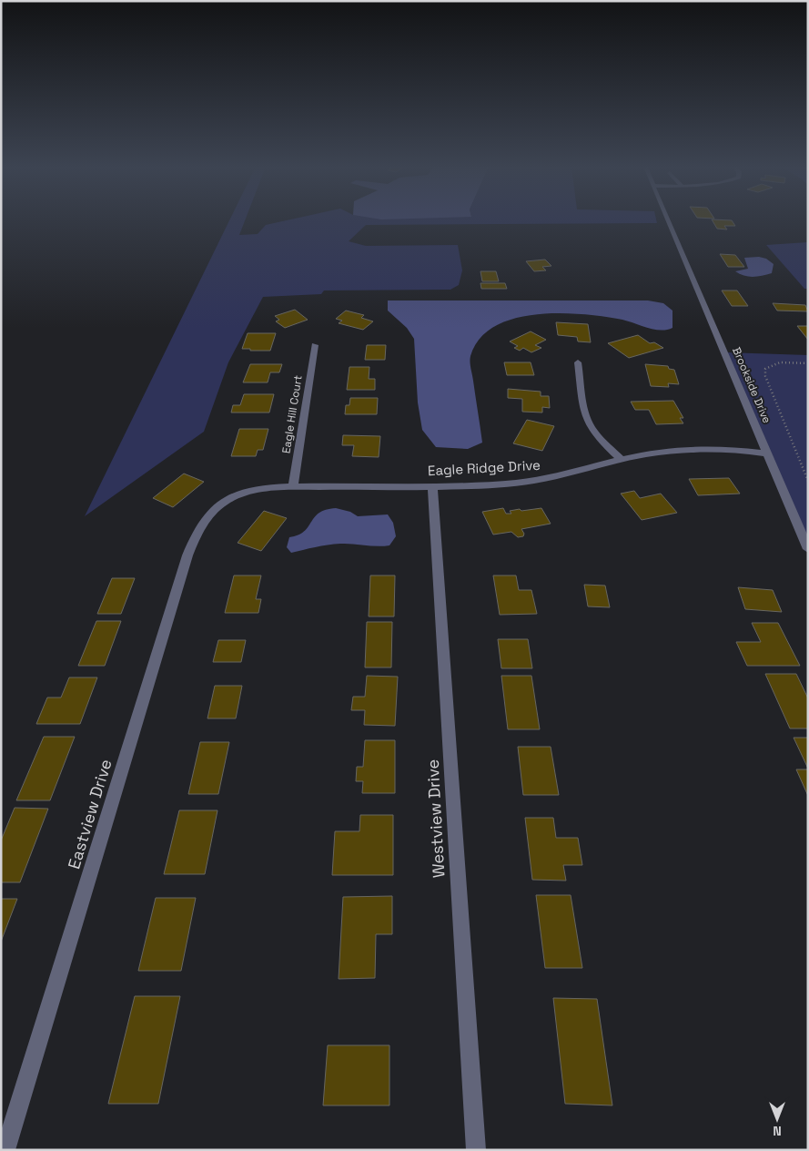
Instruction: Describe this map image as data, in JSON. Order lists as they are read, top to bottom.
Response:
{
  "streets": {
    "street": [
      "Brookside Drive",
      "Eagle Hill Court",
      "Eagle Ridge Drive",
      "Eastview Drive",
      "Westview Drive"
    ]
  },
  "crossings": [
    ["Brookside Drive", "Eagle Ridge Drive"],
    ["Eagle Hill Court", "Eagle Ridge Drive"],
    ["Eagle Ridge Drive", "Eastview Drive"],
    ["Eagle Ridge Drive", "Westview Drive"]
  ],
  "north": "bottom"
}
